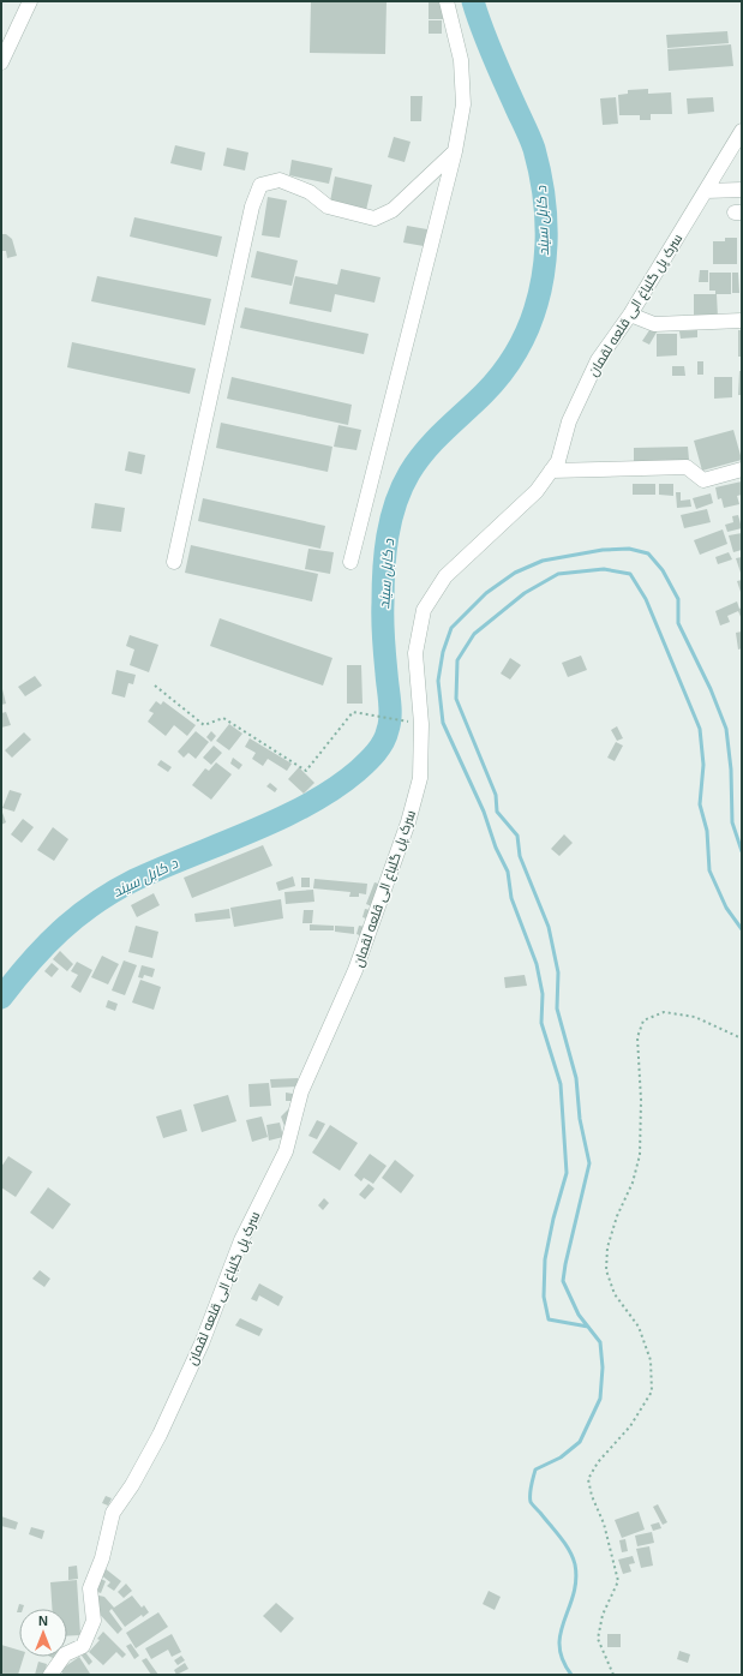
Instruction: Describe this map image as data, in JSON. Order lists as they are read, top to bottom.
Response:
{
  "streets": {
    "street": ["سرک پل گلباغ الی قلعه لقمان"]
  },
  "water": ["د کابل سيند"],
  "north": "top"
}
